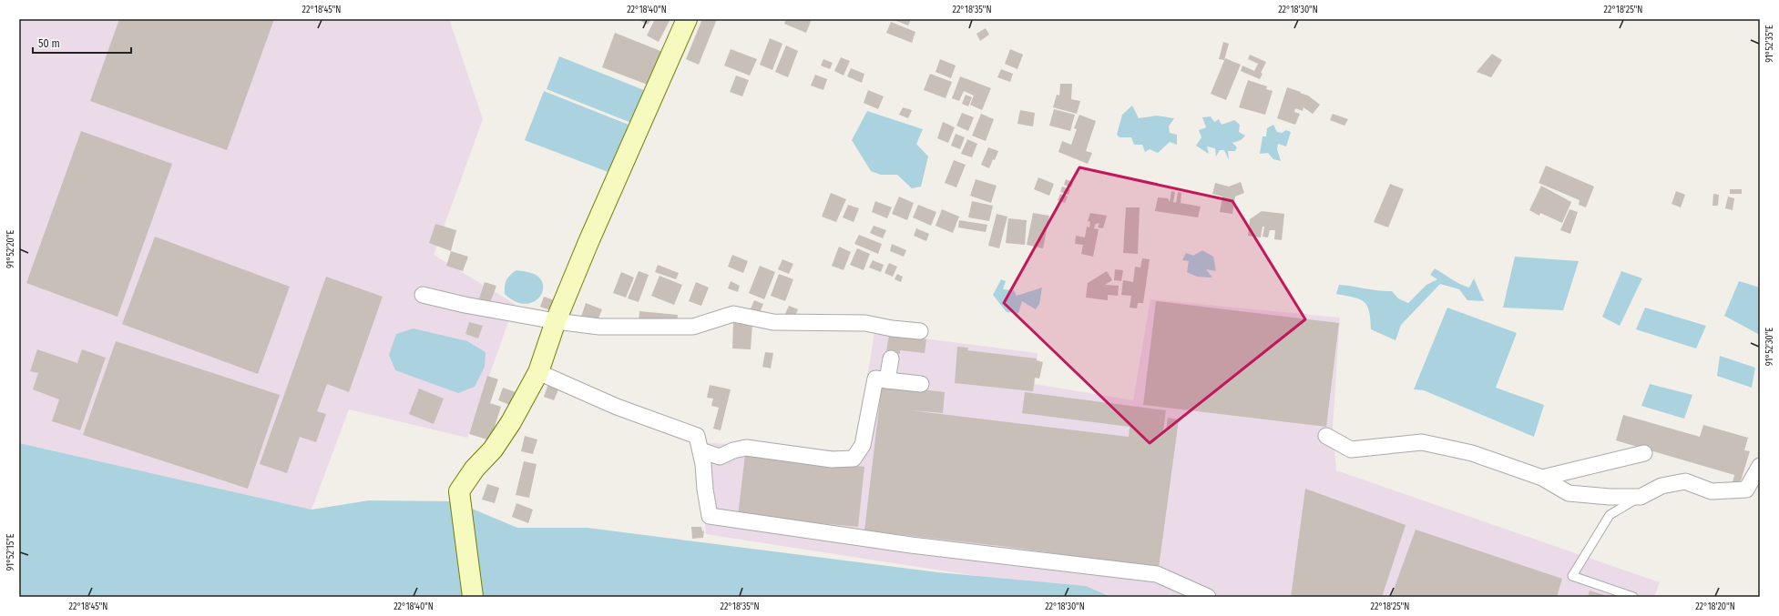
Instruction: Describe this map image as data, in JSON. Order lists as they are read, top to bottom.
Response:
{
  "scale_bar": "50 m",
  "coordinates": [
    "22°18'45\"N",
    "22°18'40\"N",
    "22°18'35\"N",
    "22°18'30\"N",
    "22°18'25\"N",
    "91°52'35\"E",
    "91°52'20\"E",
    "91°52'30\"E",
    "91°52'15\"E",
    "22°18'20\"N"
  ]
}
